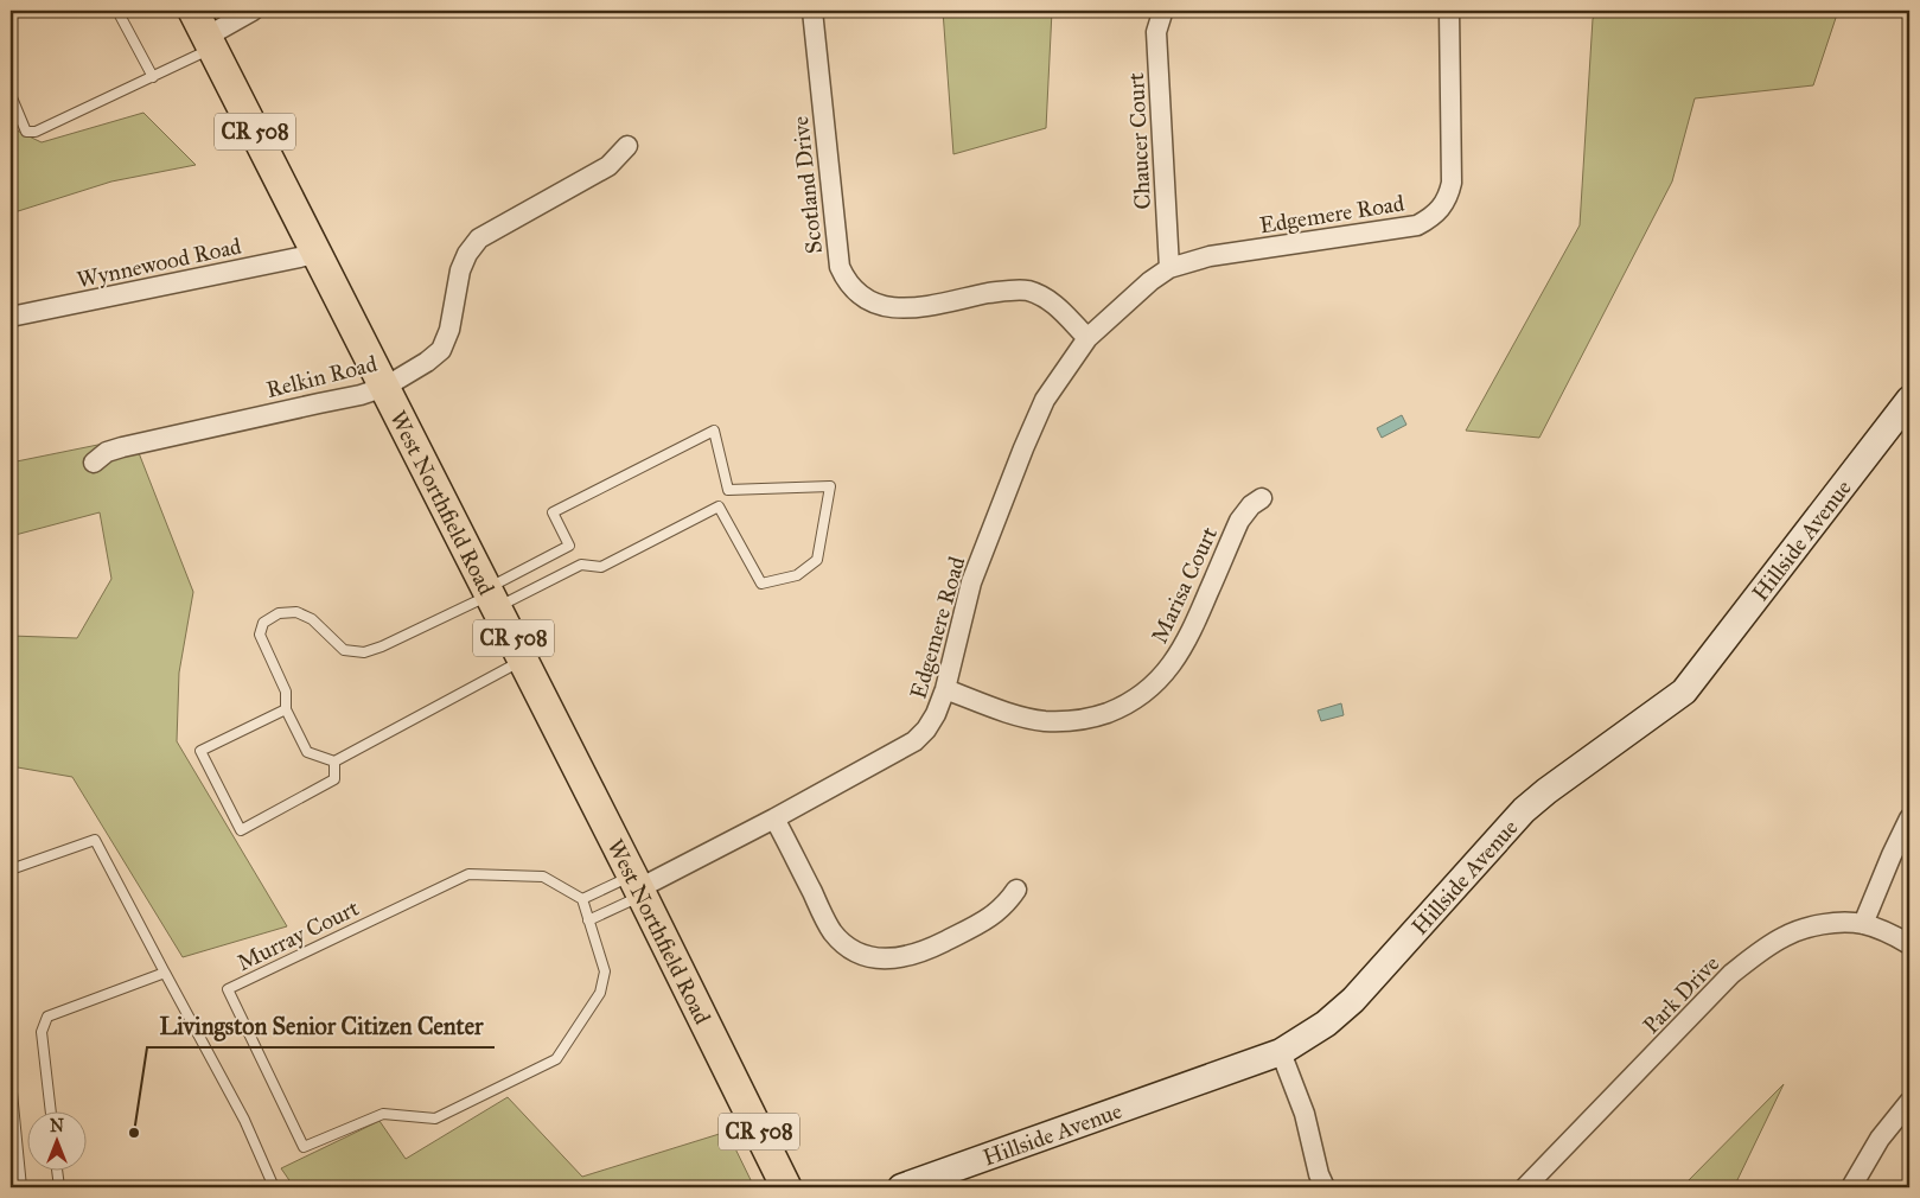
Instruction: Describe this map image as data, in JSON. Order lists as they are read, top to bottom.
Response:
{
  "streets": {
    "main road": ["CR 508", "West Northfield Road"],
    "street": [
      "Chaucer Court",
      "Scotland Drive",
      "Edgemere Road",
      "Wynnewood Road",
      "Relkin Road",
      "Hillside Avenue",
      "Marisa Court",
      "Park Drive"
    ],
    "lane": ["Murray Court"]
  },
  "crossings": [
    ["Chaucer Court", "Edgemere Road"],
    ["Scotland Drive", "Edgemere Road"],
    ["Edgemere Road", "West Northfield Road"],
    ["Edgemere Road", "Marisa Court"],
    ["Wynnewood Road", "West Northfield Road"],
    ["Relkin Road", "West Northfield Road"]
  ],
  "places": ["Livingston Senior Citizen Center"],
  "north": "top"
}
